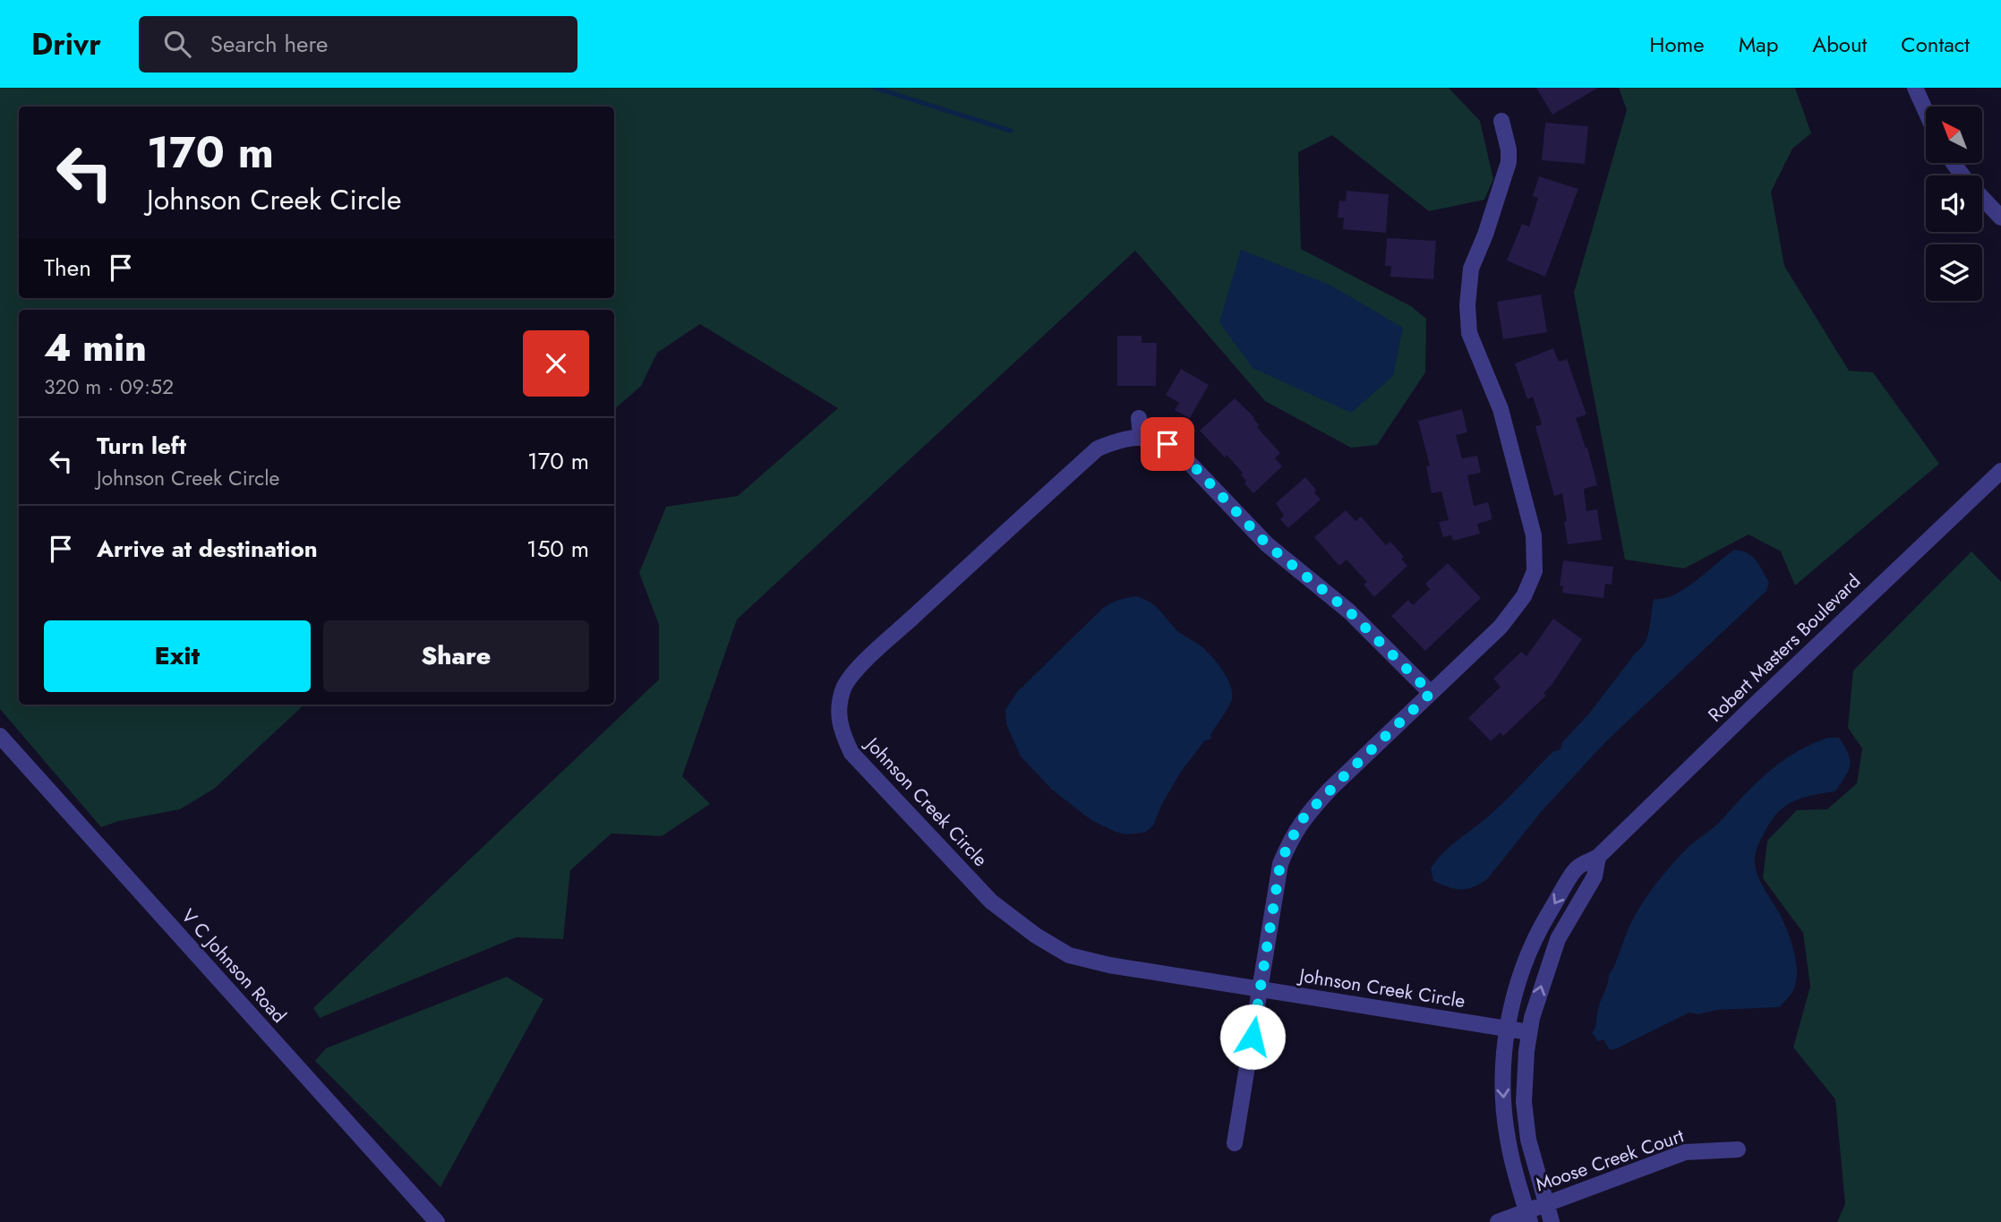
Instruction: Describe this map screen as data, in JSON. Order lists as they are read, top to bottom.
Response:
{
  "streets": {
    "street": [
      "Robert Masters Boulevard",
      "Johnson Creek Circle",
      "V C Johnson Road",
      "Moose Creek Court"
    ]
  },
  "crossings": [
    ["Robert Masters Boulevard", "Johnson Creek Circle"],
    ["Robert Masters Boulevard", "Moose Creek Court"]
  ],
  "north": "top left",
  "page": {
    "header": "Drivr",
    "search": "Search here",
    "nav": [
      "Home",
      "Map",
      "About",
      "Contact"
    ],
    "turn": ["170 m", "Johnson Creek Circle"],
    "then": "Then",
    "heading": ["4 min", "320 m · 09:52"],
    "list": [
      {
        "name": "Turn left",
        "note": "Johnson Creek Circle",
        "value": "170 m"
      },
      {
        "name": "Arrive at destination",
        "value": "150 m"
      }
    ],
    "buttons": ["Exit", "Share"]
  }
}
